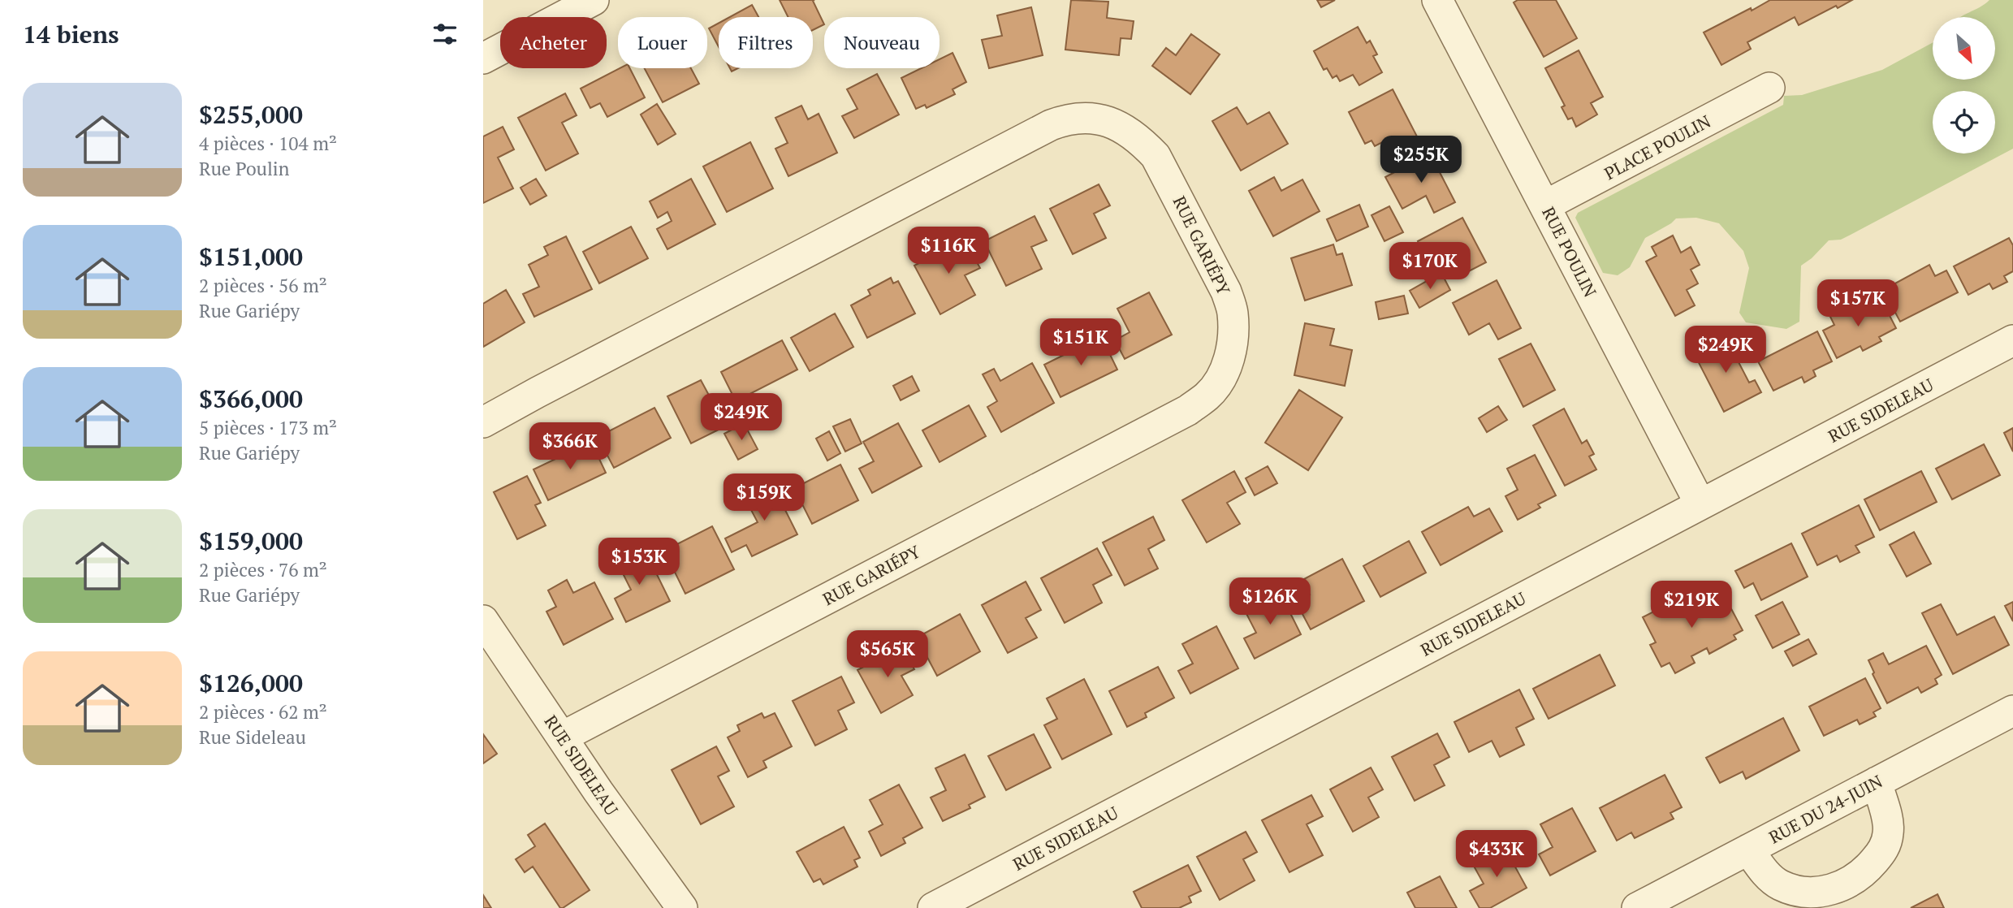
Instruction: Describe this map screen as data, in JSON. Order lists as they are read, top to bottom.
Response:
{
  "streets": {
    "street": [
      "PLACE POULIN",
      "RUE GARIÉPY",
      "RUE POULIN",
      "RUE SIDELEAU",
      "RUE DU 24-JUIN"
    ]
  },
  "crossings": [
    ["PLACE POULIN", "RUE POULIN"],
    ["RUE GARIÉPY", "RUE SIDELEAU"],
    ["RUE POULIN", "RUE SIDELEAU"]
  ],
  "north": "bottom right",
  "page": {
    "heading": "14 biens",
    "chip": [
      "Acheter",
      "Louer",
      "Filtres",
      "Nouveau"
    ],
    "list": [
      {
        "name": "$255,000",
        "note": "4 pièces · 104 m² · Rue Poulin"
      },
      {
        "name": "$151,000",
        "note": "2 pièces · 56 m² · Rue Gariépy"
      },
      {
        "name": "$366,000",
        "note": "5 pièces · 173 m² · Rue Gariépy"
      },
      {
        "name": "$159,000",
        "note": "2 pièces · 76 m² · Rue Gariépy"
      },
      {
        "name": "$126,000",
        "note": "2 pièces · 62 m² · Rue Sideleau"
      }
    ],
    "price": [
      "$255K",
      "$116K",
      "$170K",
      "$157K",
      "$151K",
      "$249K",
      "$249K",
      "$366K",
      "$159K",
      "$153K",
      "$126K",
      "$219K",
      "$565K",
      "$433K"
    ]
  }
}
